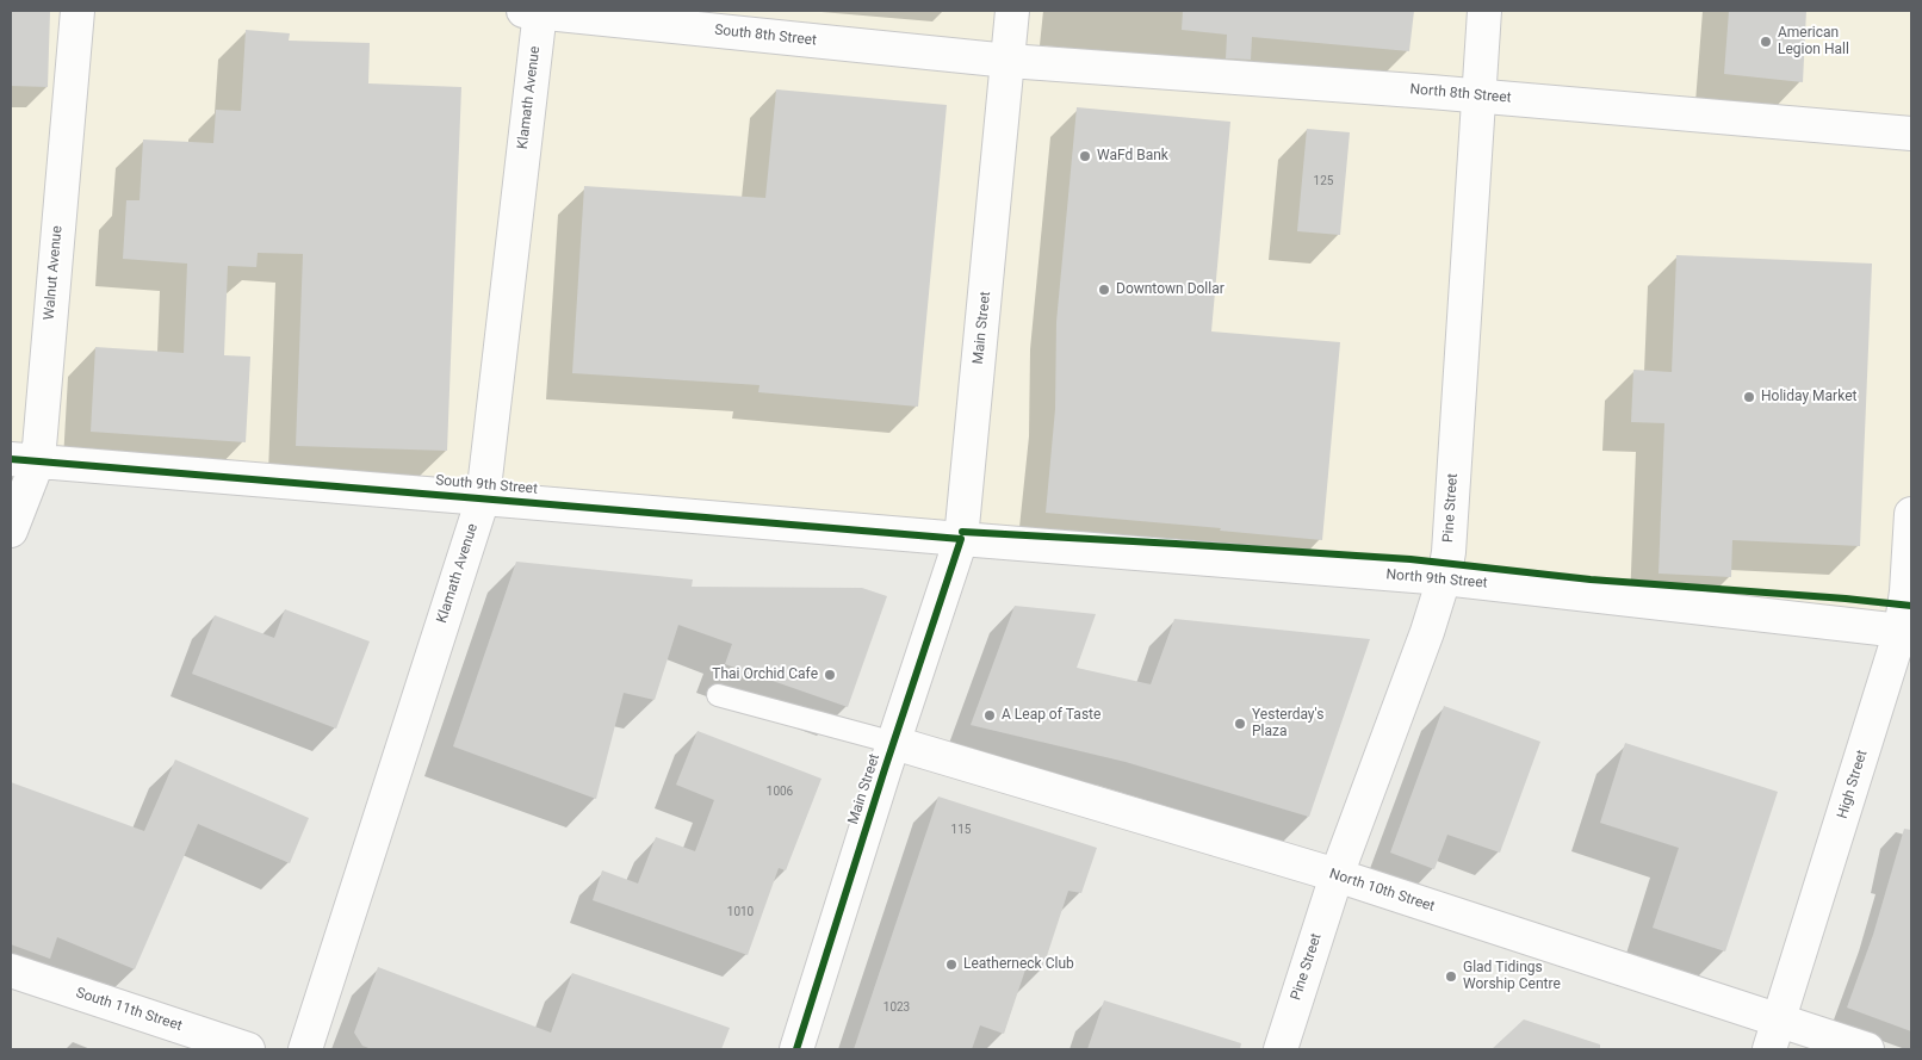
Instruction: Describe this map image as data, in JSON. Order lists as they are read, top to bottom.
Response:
{
  "streets": {
    "street": [
      "South 8th Street",
      "North 8th Street",
      "Klamath Avenue",
      "Walnut Avenue",
      "Main Street",
      "South 9th Street",
      "Pine Street",
      "North 9th Street",
      "High Street",
      "North 10th Street",
      "South 11th Street"
    ]
  },
  "crossings": [
    ["South 8th Street", "North 8th Street"],
    ["South 8th Street", "Klamath Avenue"],
    ["South 8th Street", "Main Street"],
    ["North 8th Street", "Main Street"],
    ["North 8th Street", "Pine Street"],
    ["Klamath Avenue", "South 9th Street"],
    ["Walnut Avenue", "South 9th Street"],
    ["Main Street", "South 9th Street"],
    ["Main Street", "North 9th Street"],
    ["Main Street", "North 10th Street"],
    ["South 9th Street", "North 9th Street"],
    ["Pine Street", "North 9th Street"],
    ["Pine Street", "North 10th Street"],
    ["North 9th Street", "High Street"],
    ["High Street", "North 10th Street"]
  ],
  "places": [
    "American Legion Hall",
    "WaFd Bank",
    "Downtown Dollar",
    "Holiday Market",
    "Thai Orchid Cafe",
    "A Leap of Taste",
    "Yesterday's Plaza",
    "Leatherneck Club",
    "Glad Tidings Worship Centre"
  ],
  "house_numbers": [
    "125",
    "1006",
    "115",
    "1010",
    "1023"
  ]
}
